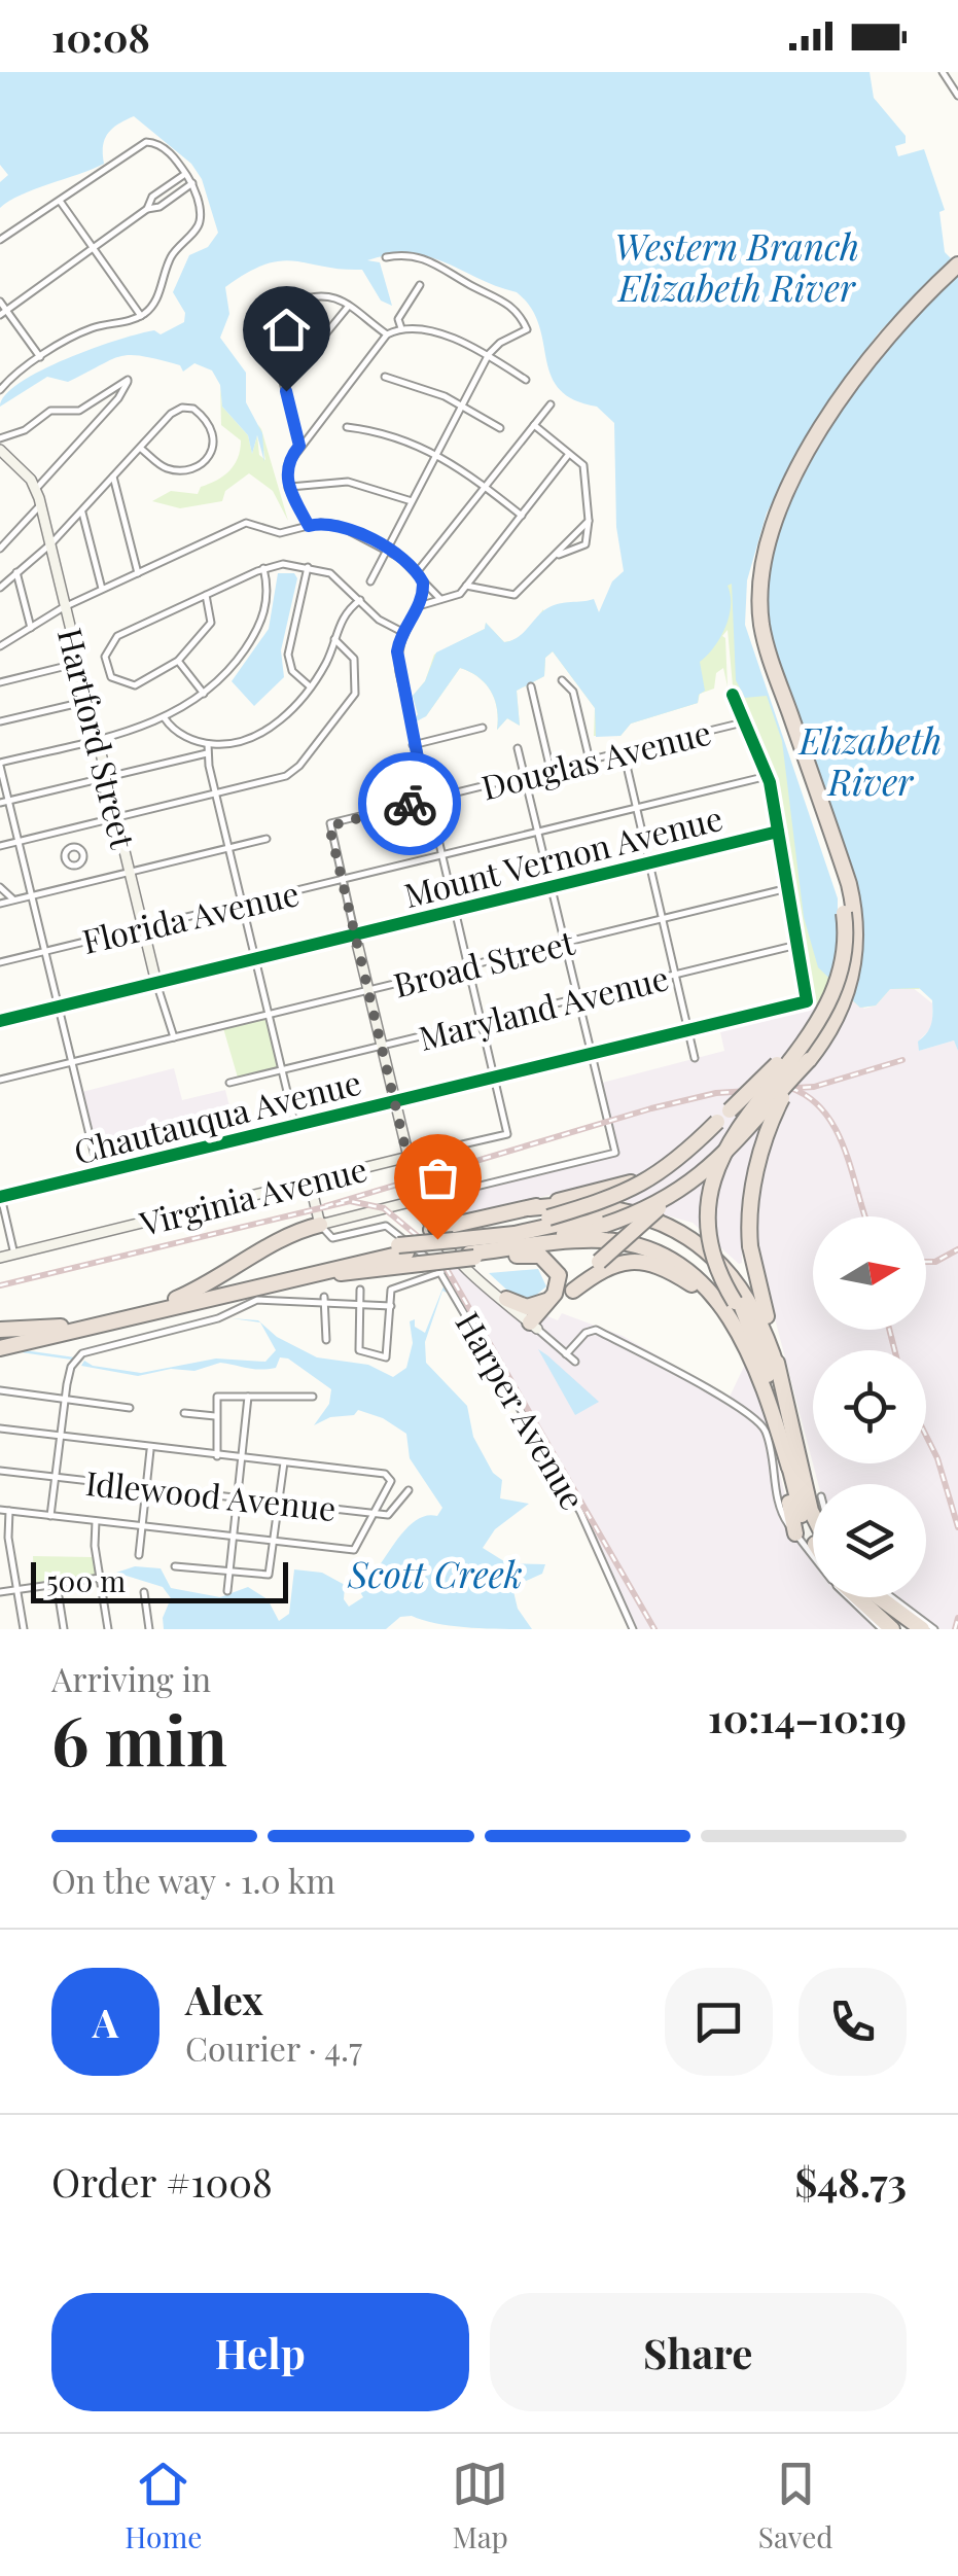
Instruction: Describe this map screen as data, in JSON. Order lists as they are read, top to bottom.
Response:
{
  "streets": {
    "street": [
      "Hartford Street",
      "Douglas Avenue",
      "Mount Vernon Avenue",
      "Florida Avenue",
      "Broad Street",
      "Maryland Avenue",
      "Chautauqua Avenue",
      "Virginia Avenue",
      "Harper Avenue",
      "Idlewood Avenue"
    ]
  },
  "crossings": [
    ["Hartford Street", "Mount Vernon Avenue"],
    ["Hartford Street", "Florida Avenue"],
    ["Hartford Street", "Broad Street"],
    ["Douglas Avenue", "Florida Avenue"],
    ["Maryland Avenue", "Chautauqua Avenue"],
    ["Chautauqua Avenue", "Virginia Avenue"]
  ],
  "water": ["Western Branch Elizabeth River", "Elizabeth River", "Scott Creek"],
  "scale_bar": "500 m",
  "north": "right",
  "page": {
    "status": "10:08",
    "scale": "500 m",
    "heading": ["6 min", "Arriving in", "10:14–10:19"],
    "panel": [
      "Alex",
      "Courier · 4.7",
      "Order #1008",
      "$48.73"
    ],
    "bar": "On the way · 1.0 km",
    "round": "A",
    "buttons": ["Help", "Share"],
    "tabs": ["Home", "Map", "Saved"]
  }
}
